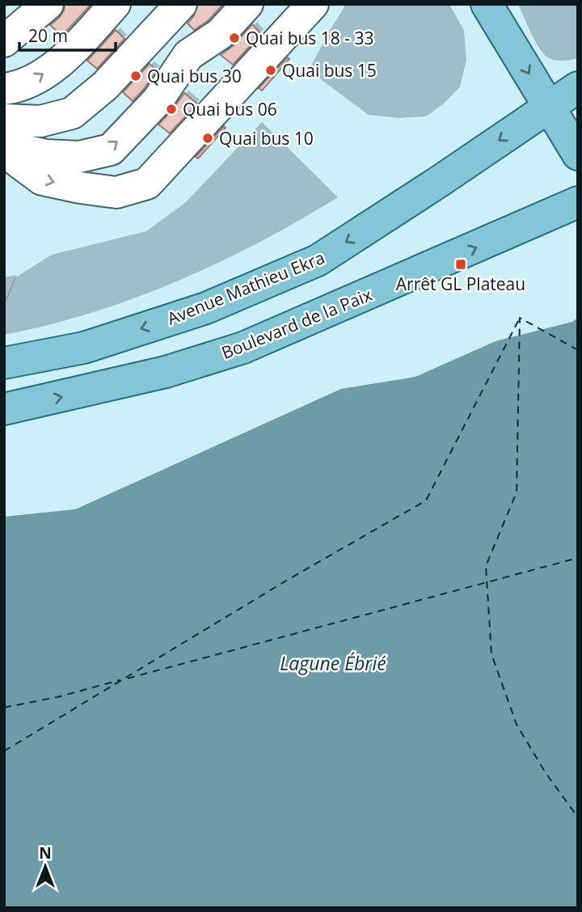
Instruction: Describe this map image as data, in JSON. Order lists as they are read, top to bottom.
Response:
{
  "streets": {
    "main road": ["Avenue Mathieu Ekra", "Boulevard de la Paix"]
  },
  "one_way": ["Avenue Mathieu Ekra", "Boulevard de la Paix"],
  "water": ["Lagune Ébrié"],
  "places": {
    "other": [
      "Quai bus 18 - 33",
      "Quai bus 15",
      "Quai bus 30",
      "Quai bus 06",
      "Quai bus 10"
    ],
    "transit": ["Arrêt GL Plateau"]
  },
  "scale_bar": "20 m",
  "north": "top"
}
